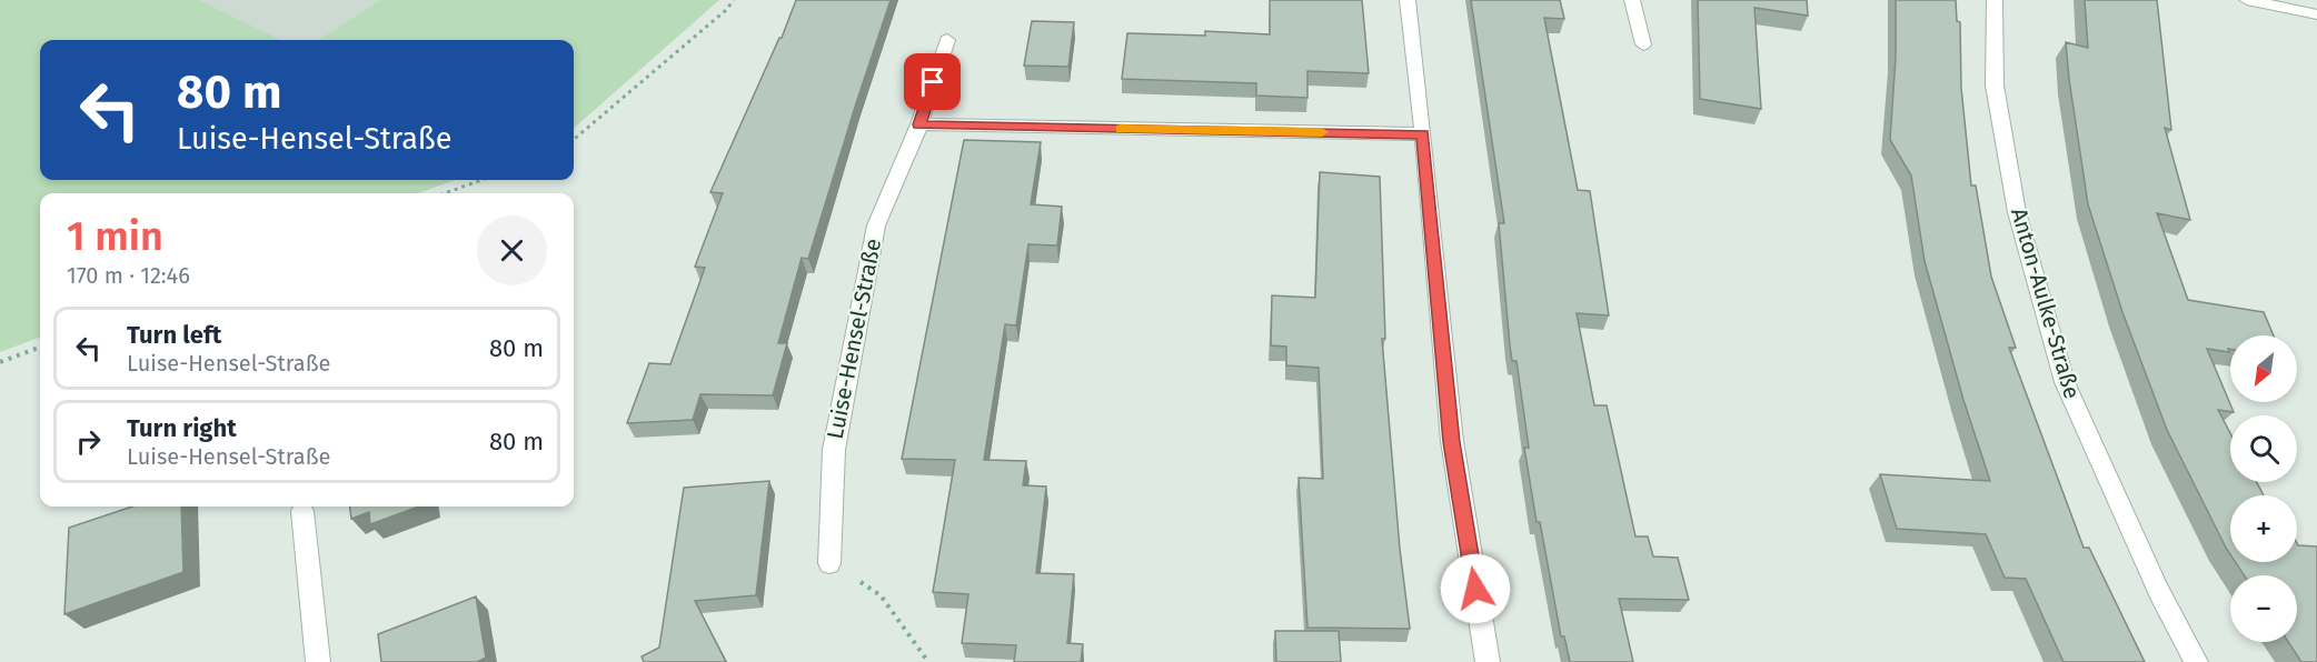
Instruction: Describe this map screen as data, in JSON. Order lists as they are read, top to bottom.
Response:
{
  "streets": {
    "street": ["Anton-Aulke-Straße", "Luise-Hensel-Straße"]
  },
  "north": "bottom left",
  "page": {
    "turn": ["80 m", "Luise-Hensel-Straße"],
    "heading": ["1 min", "170 m · 12:46"],
    "list": [
      {
        "name": "Turn left",
        "note": "Luise-Hensel-Straße",
        "value": "80 m"
      },
      {
        "name": "Turn right",
        "note": "Luise-Hensel-Straße",
        "value": "80 m"
      }
    ],
    "map_buttons": ["+", "−"]
  }
}
